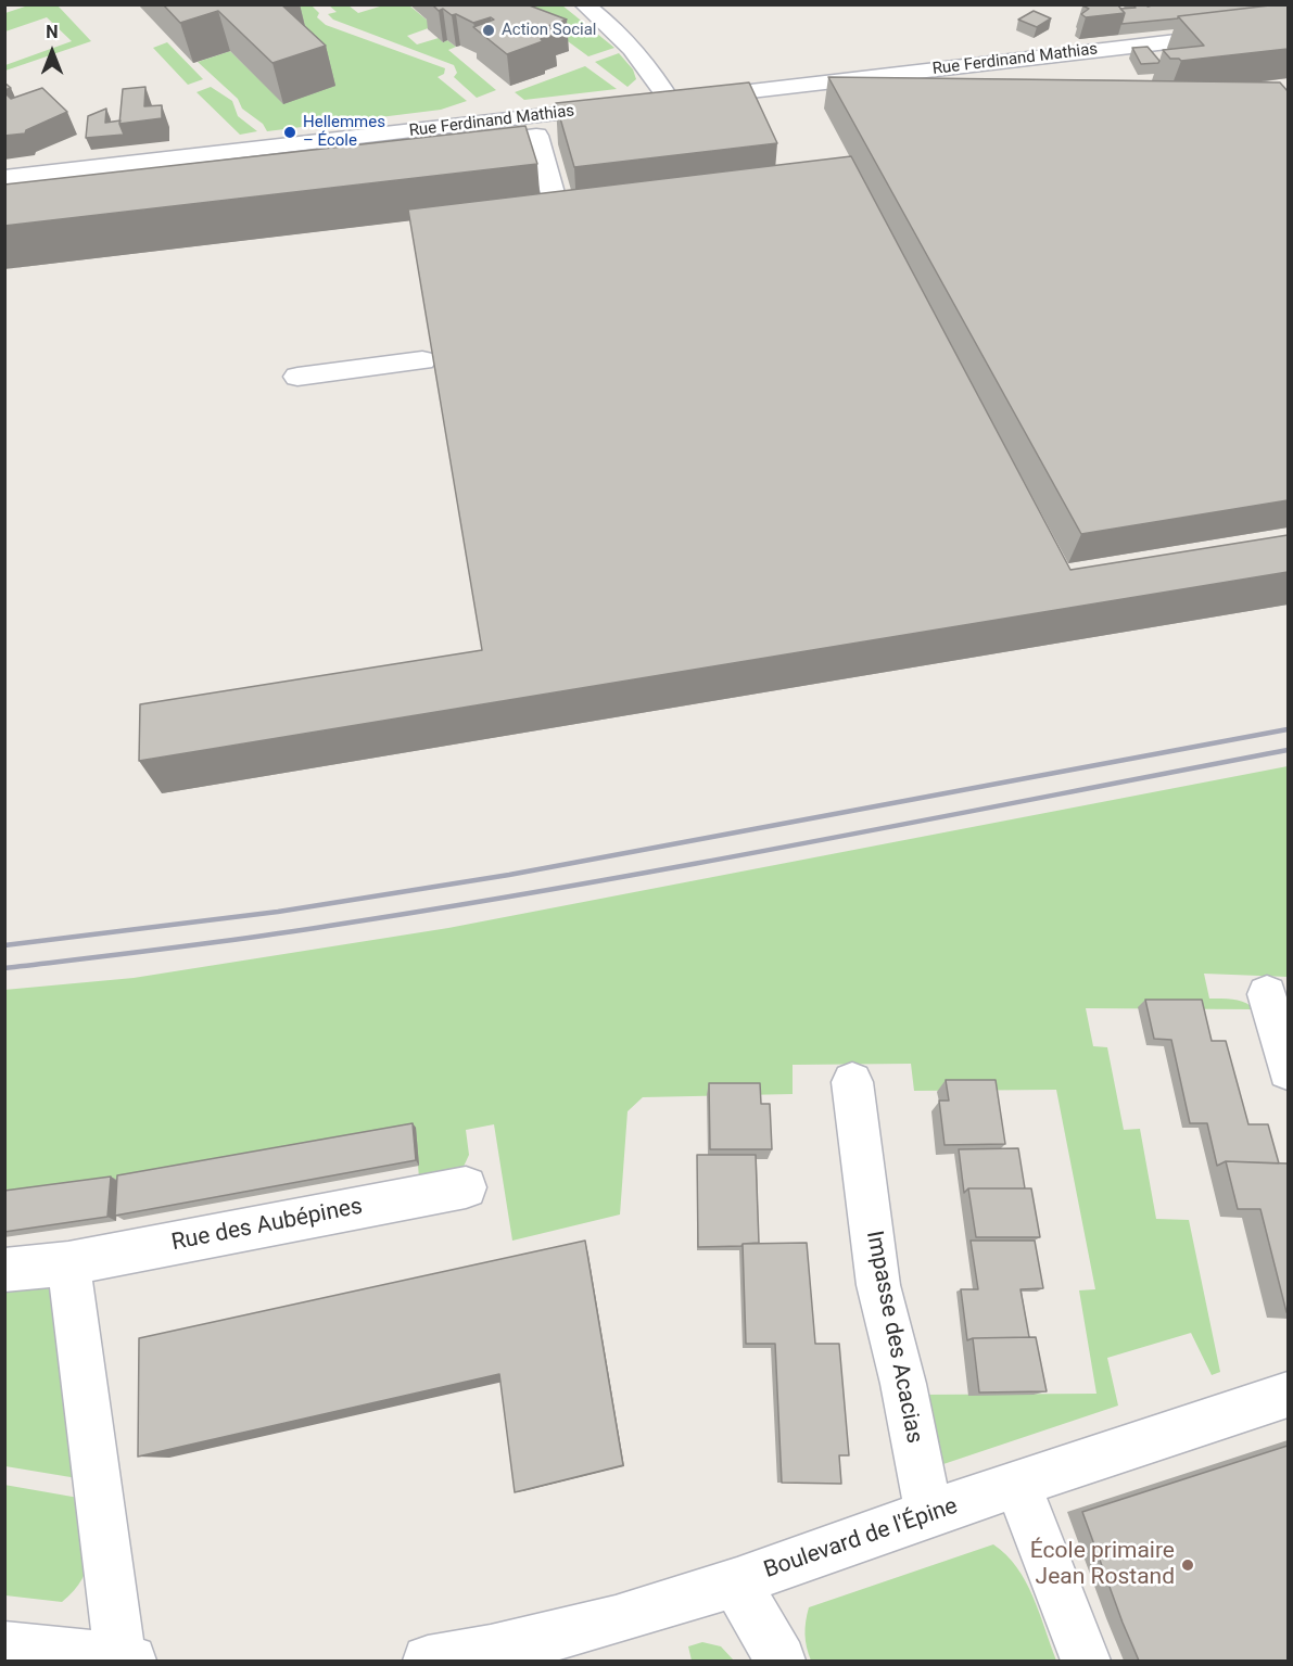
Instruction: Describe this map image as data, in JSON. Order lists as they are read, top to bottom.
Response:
{
  "streets": {
    "street": [
      "Rue Ferdinand Mathias",
      "Rue des Aubépines",
      "Impasse des Acacias",
      "Boulevard de l'Épine"
    ]
  },
  "crossings": [
    ["Impasse des Acacias", "Boulevard de l'Épine"]
  ],
  "places": ["Action Social", "Hellemmes – École", "École primaire Jean Rostand"],
  "north": "top"
}
